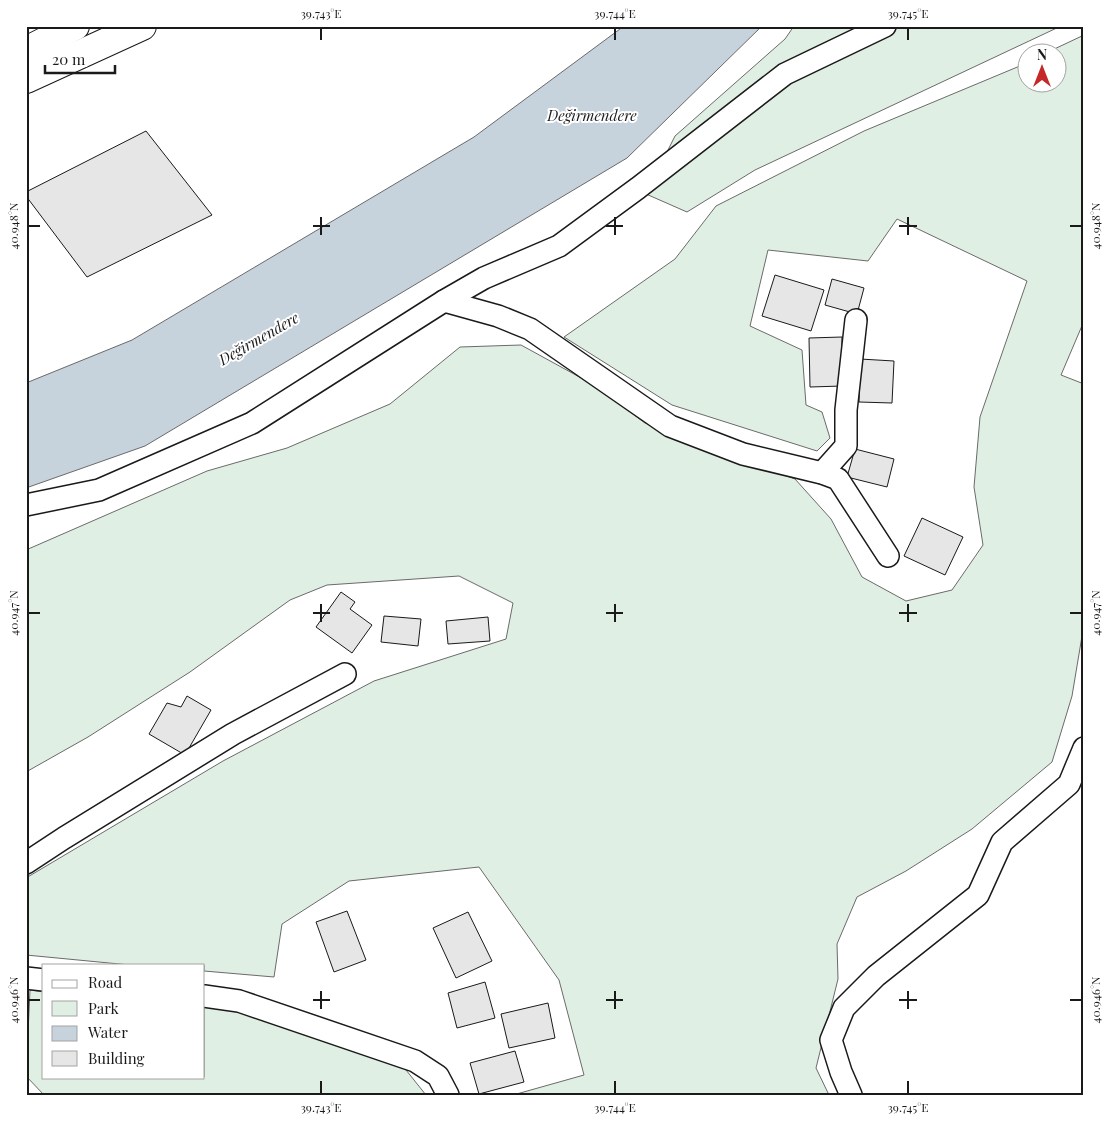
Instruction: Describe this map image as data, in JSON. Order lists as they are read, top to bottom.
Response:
{
  "water": ["Değirmendere"],
  "legend": [
    "Road",
    "Park",
    "Water",
    "Building"
  ],
  "scale_bar": "20 m",
  "north": "top",
  "coordinates": [
    "39.743°E",
    "39.744°E",
    "39.745°E",
    "40.948°N",
    "40.947°N",
    "40.946°N"
  ]
}
